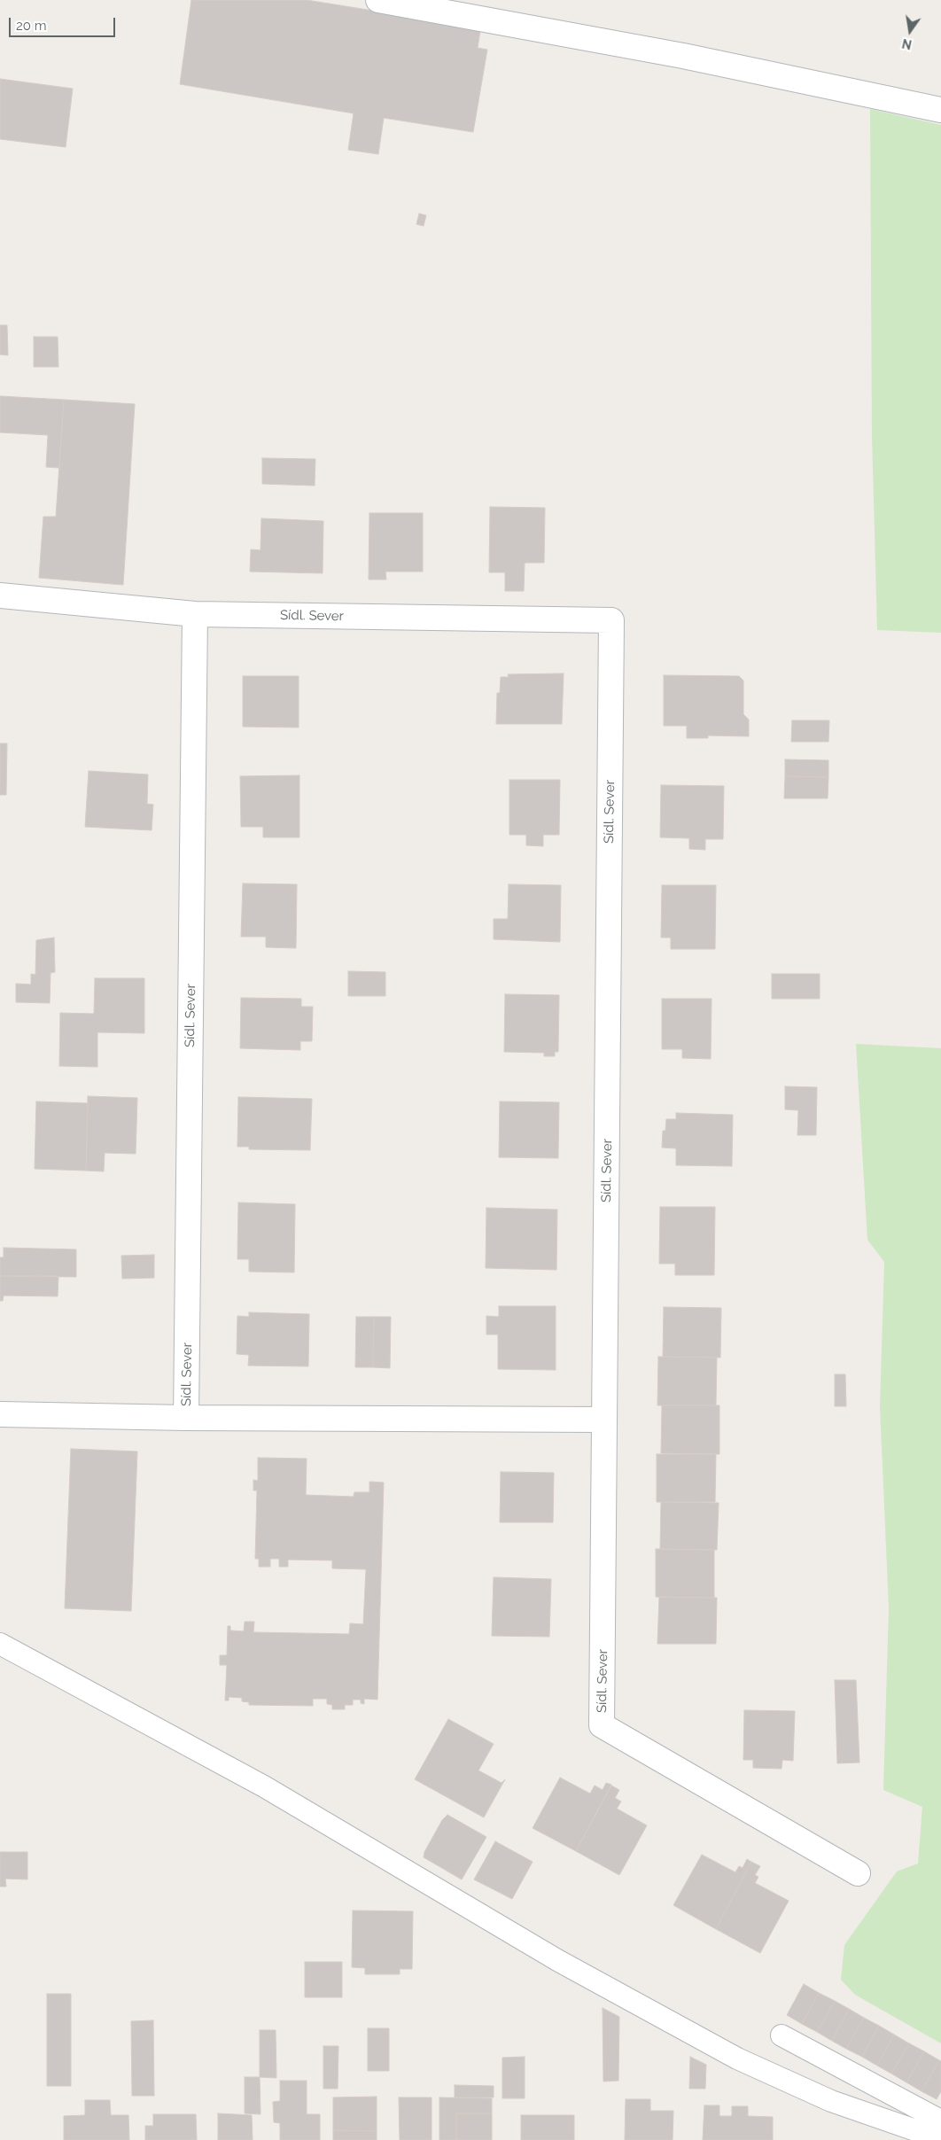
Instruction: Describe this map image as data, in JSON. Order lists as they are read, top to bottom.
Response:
{
  "streets": {
    "street": ["Sídl. Sever"]
  },
  "scale_bar": "20 m",
  "north": "bottom"
}
